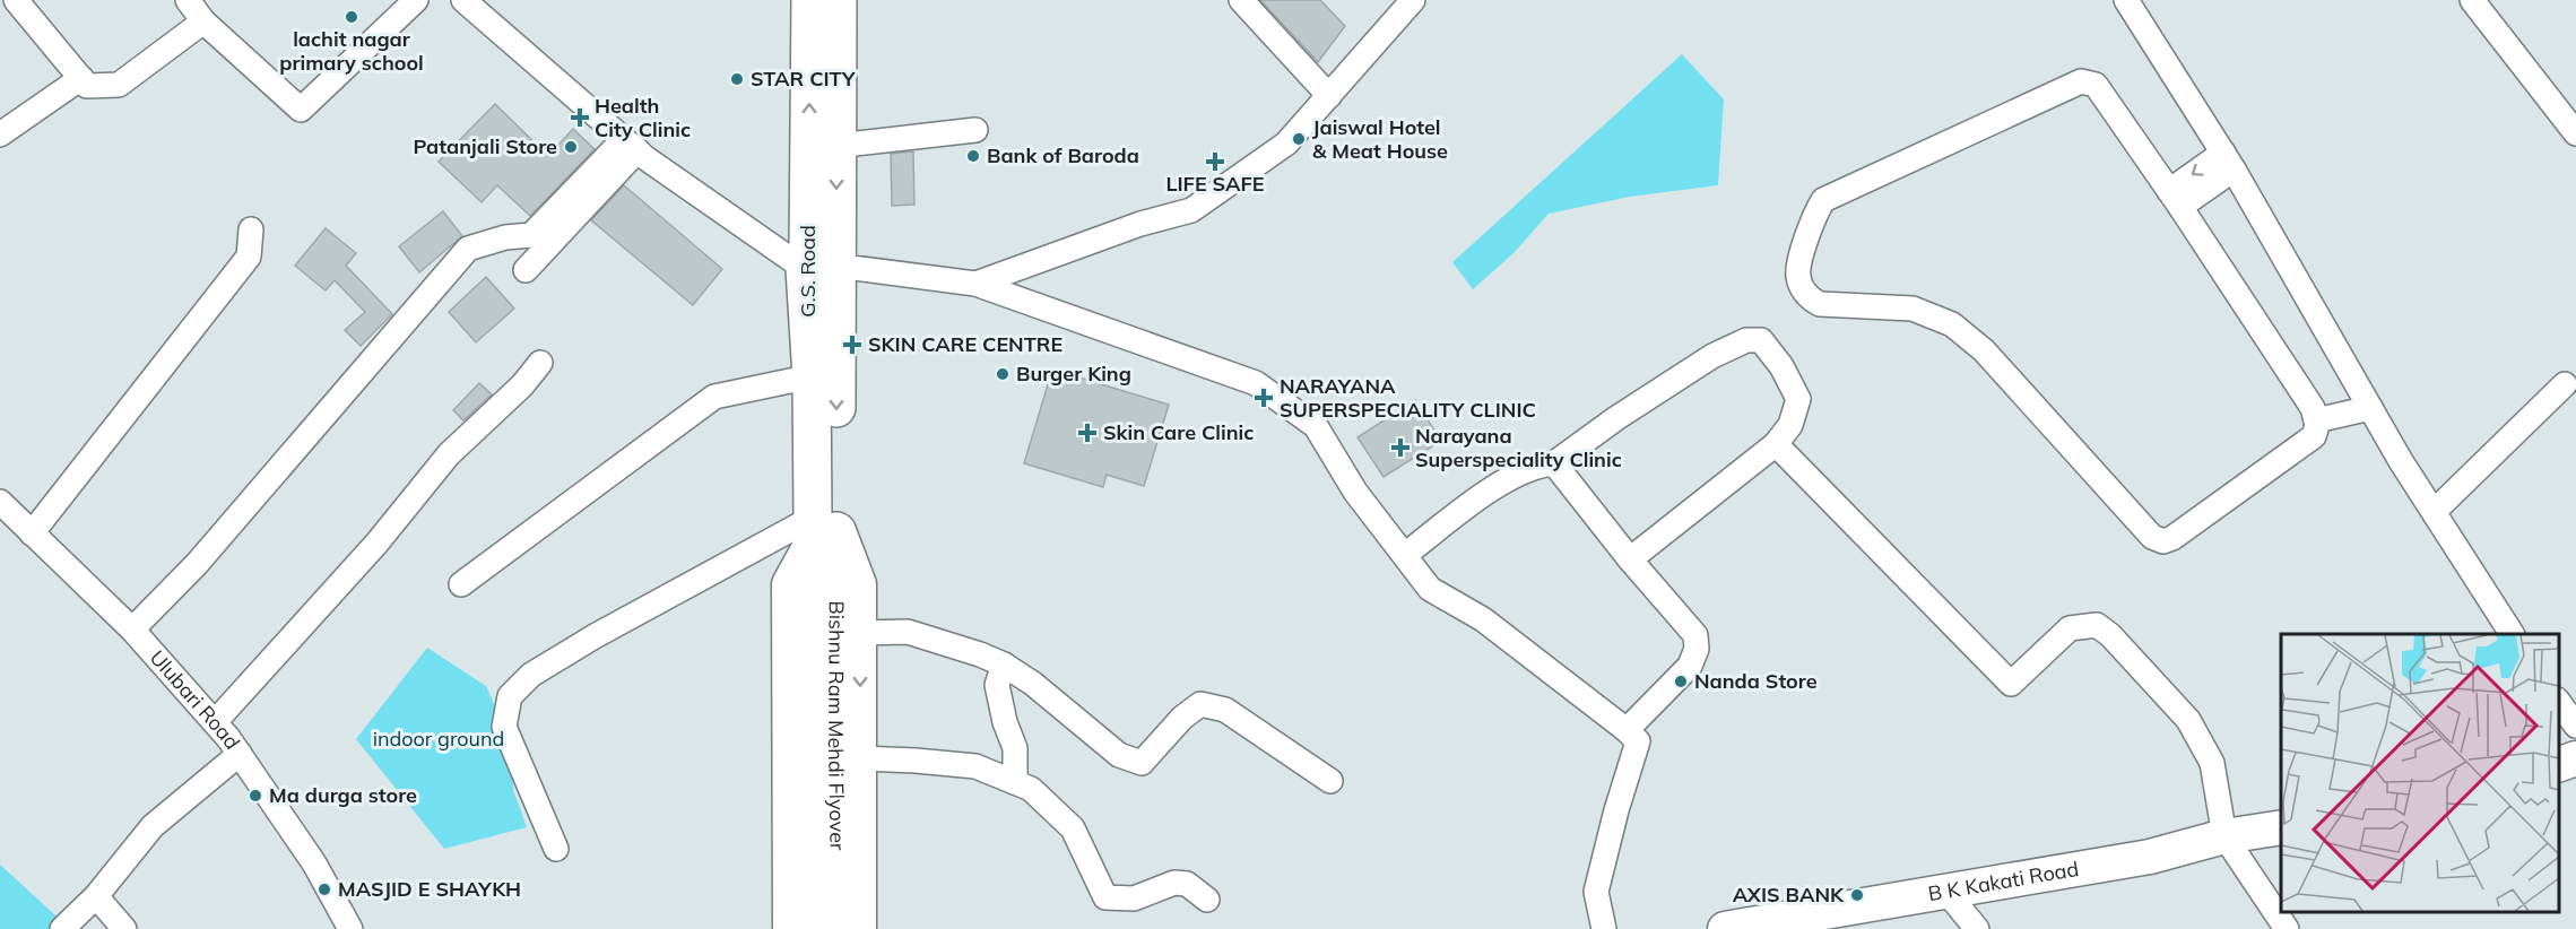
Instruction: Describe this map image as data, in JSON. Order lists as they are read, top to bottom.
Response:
{
  "streets": {
    "main road": ["G.S. Road", "Bishnu Ram Mehdi Flyover"],
    "street": ["Ulubari Road", "B K Kakati Road"]
  },
  "crossings": [
    ["G.S. Road", "Bishnu Ram Mehdi Flyover"]
  ],
  "parks": ["indoor ground"],
  "places": {
    "other": [
      "lachit nagar primary school",
      "STAR CITY",
      "Jaiswal Hotel & Meat House",
      "Patanjali Store",
      "Bank of Baroda",
      "Burger King",
      "Nanda Store",
      "Ma durga store",
      "MASJID E SHAYKH",
      "AXIS BANK"
    ],
    "health": [
      "Health City Clinic",
      "LIFE SAFE",
      "SKIN CARE CENTRE",
      "NARAYANA SUPERSPECIALITY CLINIC",
      "Skin Care Clinic",
      "Narayana Superspeciality Clinic"
    ]
  }
}
